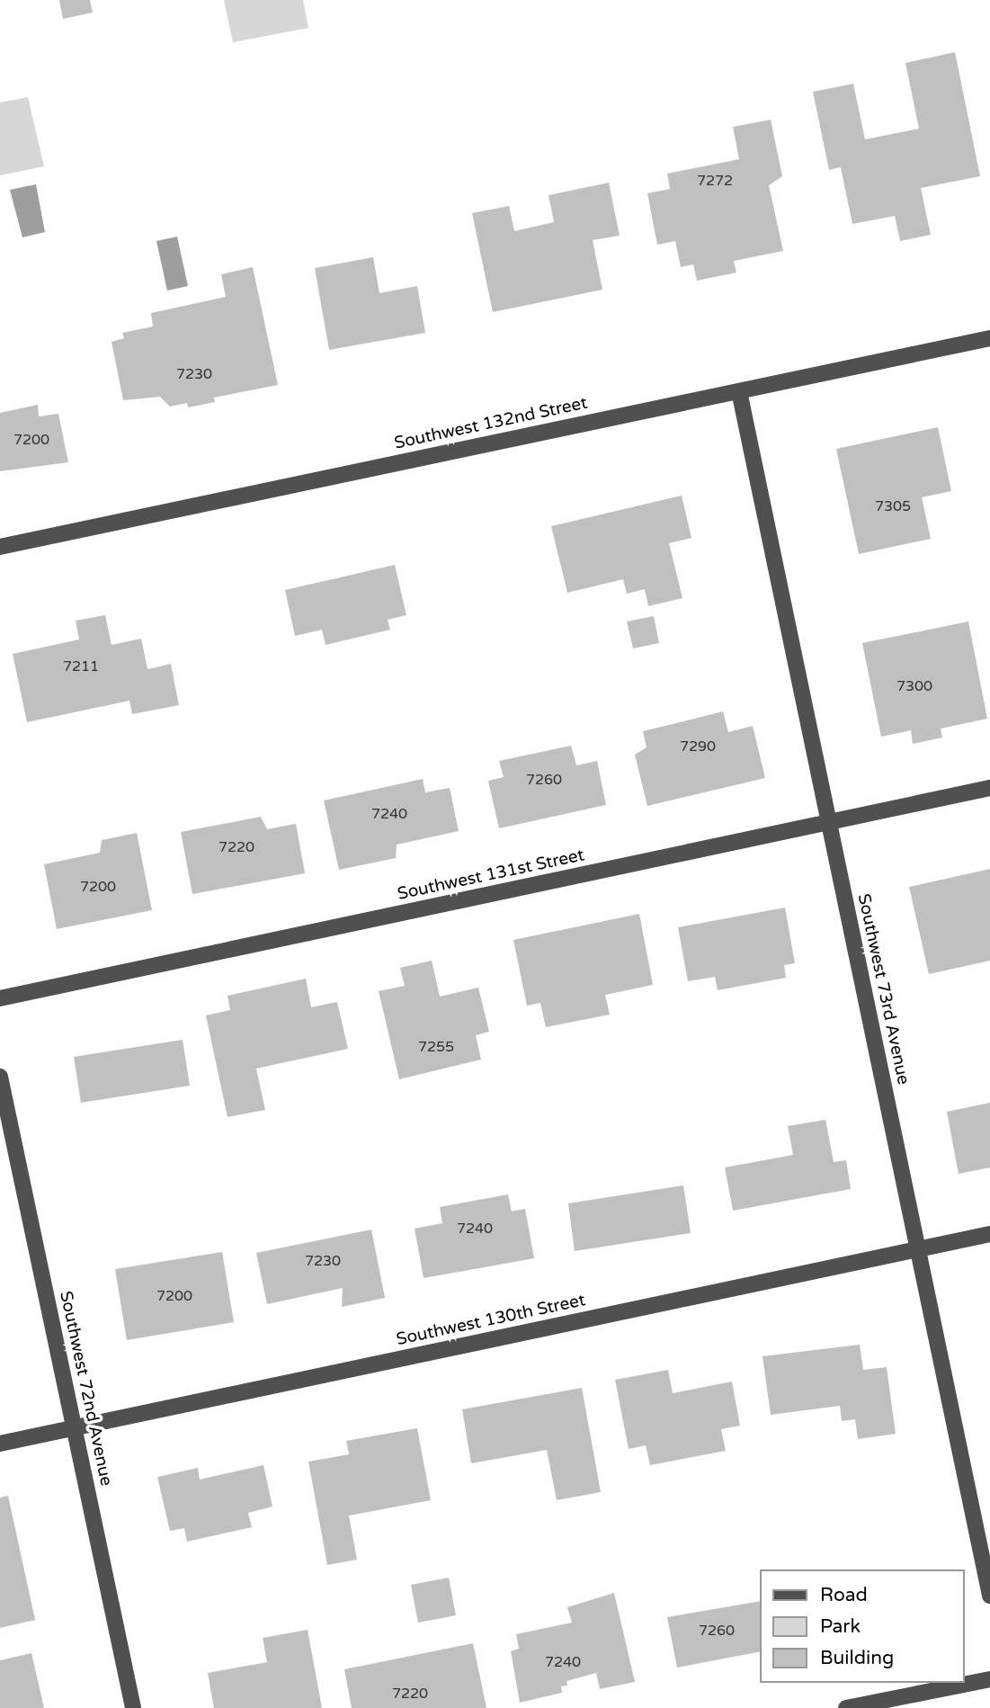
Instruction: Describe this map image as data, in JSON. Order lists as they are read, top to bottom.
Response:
{
  "streets": {
    "street": [
      "Southwest 132nd Street",
      "Southwest 131st Street",
      "Southwest 73rd Avenue",
      "Southwest 130th Street",
      "Southwest 72nd Avenue"
    ]
  },
  "crossings": [
    ["Southwest 132nd Street", "Southwest 73rd Avenue"],
    ["Southwest 131st Street", "Southwest 73rd Avenue"],
    ["Southwest 73rd Avenue", "Southwest 130th Street"],
    ["Southwest 130th Street", "Southwest 72nd Avenue"]
  ],
  "house_numbers": [
    "7272",
    "7230",
    "7200",
    "7305",
    "7211",
    "7300",
    "7290",
    "7260",
    "7240",
    "7220",
    "7200",
    "7255",
    "7240",
    "7230",
    "7200",
    "7260",
    "7240",
    "7220"
  ],
  "legend": ["Road", "Park", "Building"]
}
